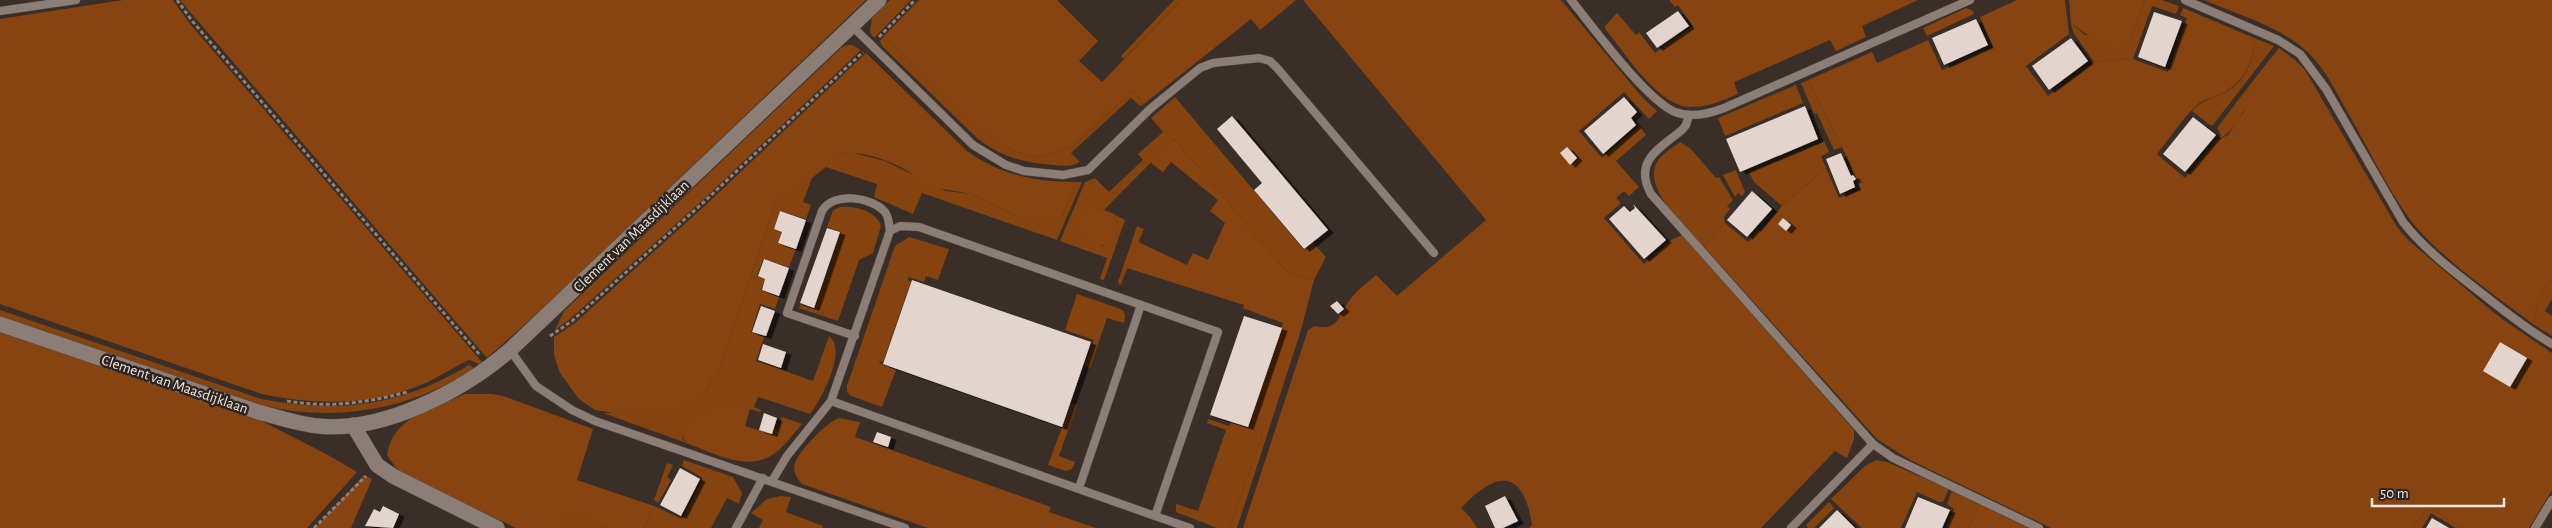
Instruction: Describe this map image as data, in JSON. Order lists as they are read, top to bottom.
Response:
{
  "streets": {
    "street": ["Clement van Maasdijklaan"]
  },
  "scale_bar": "50 m"
}
